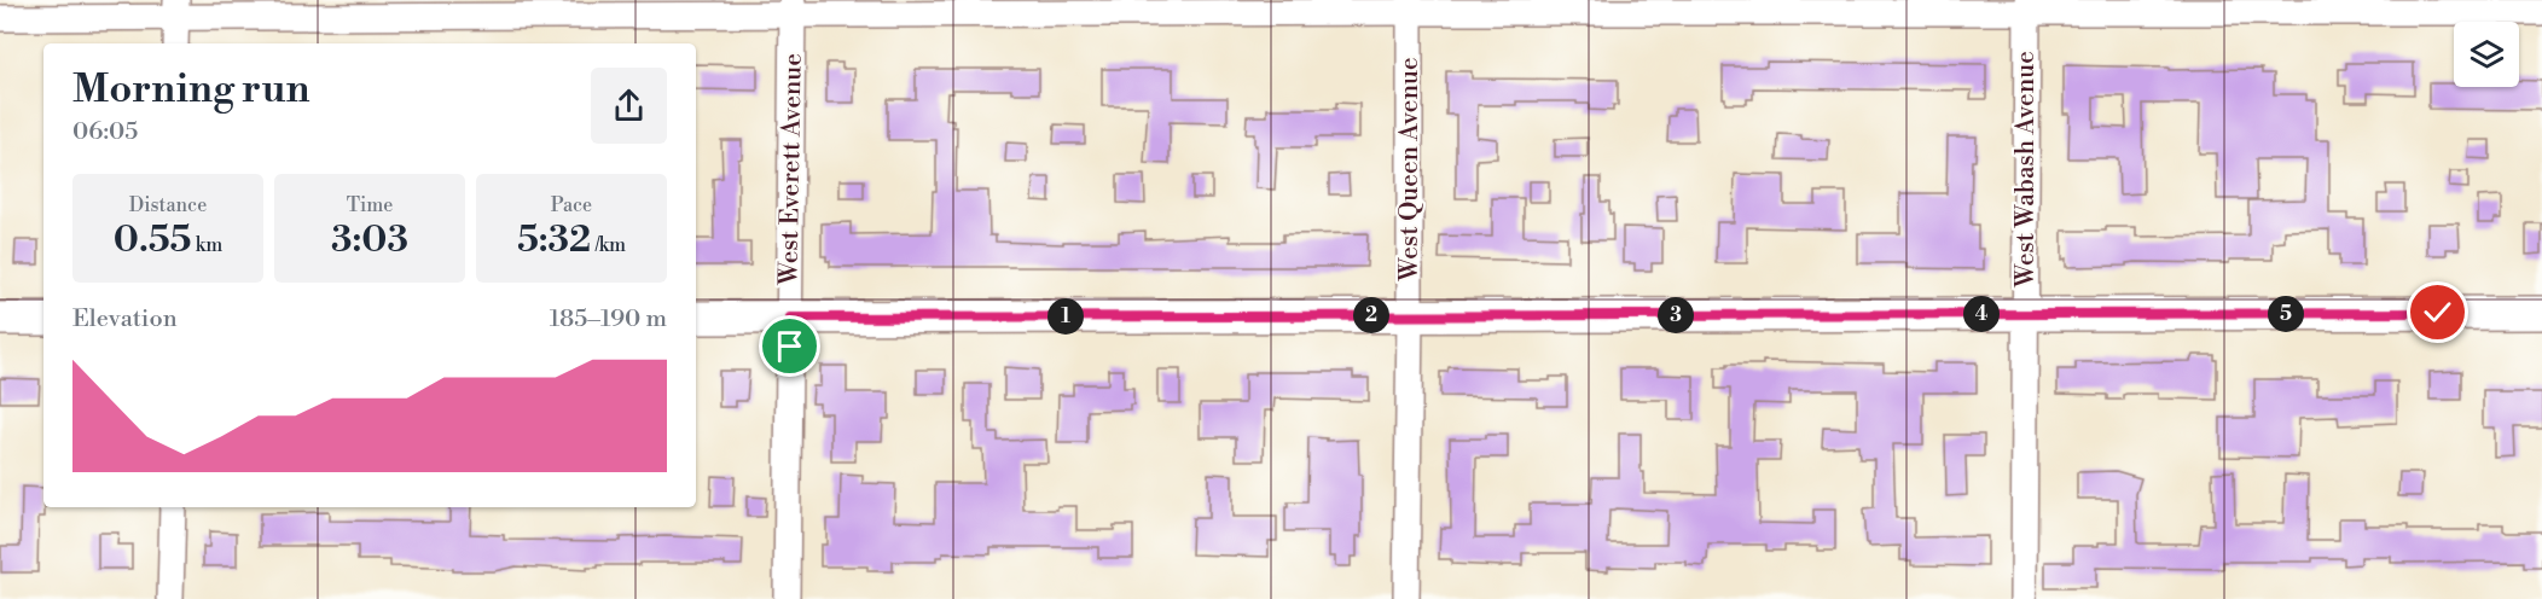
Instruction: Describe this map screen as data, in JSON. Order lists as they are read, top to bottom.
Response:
{
  "streets": {
    "street": ["West Everett Avenue", "West Queen Avenue", "West Wabash Avenue"]
  },
  "page": {
    "heading": ["Morning run", "06:05"],
    "stats": [
      ["Distance", "0.55 km"],
      ["Time", "3:03"],
      ["Pace", "5:32 /km"]
    ],
    "chart": ["Elevation", "185–190 m"],
    "pins": [
      "4",
      "5",
      "2",
      "3",
      "1"
    ]
  }
}
